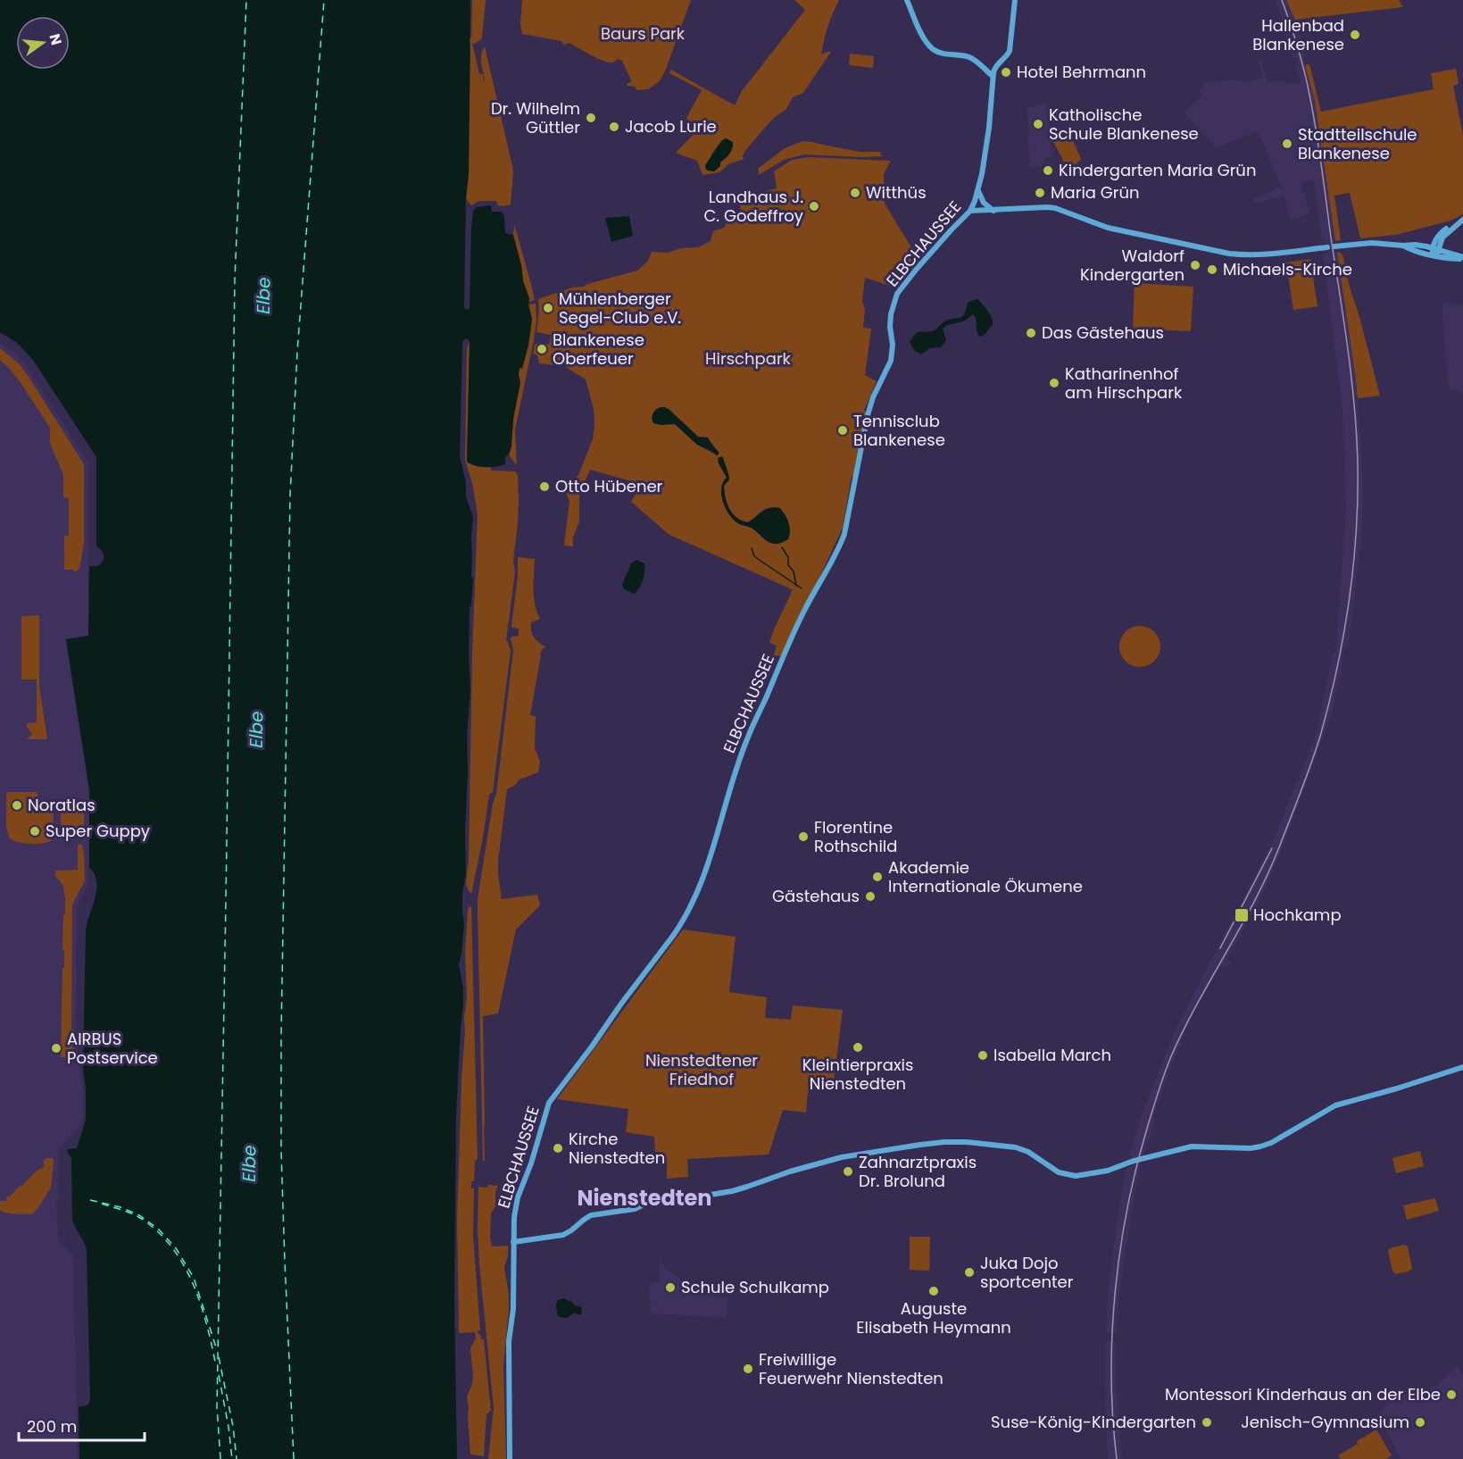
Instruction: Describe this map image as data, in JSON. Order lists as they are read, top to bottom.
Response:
{
  "streets": {
    "main road": ["ELBCHAUSSEE"]
  },
  "districts": ["Nienstedten"],
  "water": ["Elbe"],
  "parks": ["Baurs Park", "Hirschpark", "Nienstedtener Friedhof"],
  "places": {
    "other": [
      "Hallenbad Blankenese",
      "Hotel Behrmann",
      "Dr. Wilhelm Güttler",
      "Katholische Schule Blankenese",
      "Jacob Lurie",
      "Stadtteilschule Blankenese",
      "Kindergarten Maria Grün",
      "Witthüs",
      "Maria Grün",
      "Landhaus J. C. Godeffroy",
      "Waldorf Kindergarten",
      "Michaels-Kirche",
      "Mühlenberger Segel-Club e.V.",
      "Das Gästehaus",
      "Blankenese Oberfeuer",
      "Katharinenhof am Hirschpark",
      "Tennisclub Blankenese",
      "Otto Hübener",
      "Noratlas",
      "Super Guppy",
      "Florentine Rothschild",
      "Akademie Internationale Ökumene",
      "Gästehaus",
      "Kleintierpraxis Nienstedten",
      "AIRBUS Postservice",
      "Isabella March",
      "Kirche Nienstedten",
      "Zahnarztpraxis Dr. Brolund",
      "Juka Dojo sportcenter",
      "Schule Schulkamp",
      "Auguste Elisabeth Heymann",
      "Freiwillige Feuerwehr Nienstedten",
      "Montessori Kinderhaus an der Elbe",
      "Suse-König-Kindergarten",
      "Jenisch-Gymnasium"
    ],
    "transit": ["Hochkamp"]
  },
  "scale_bar": "200 m",
  "north": "right"
}
